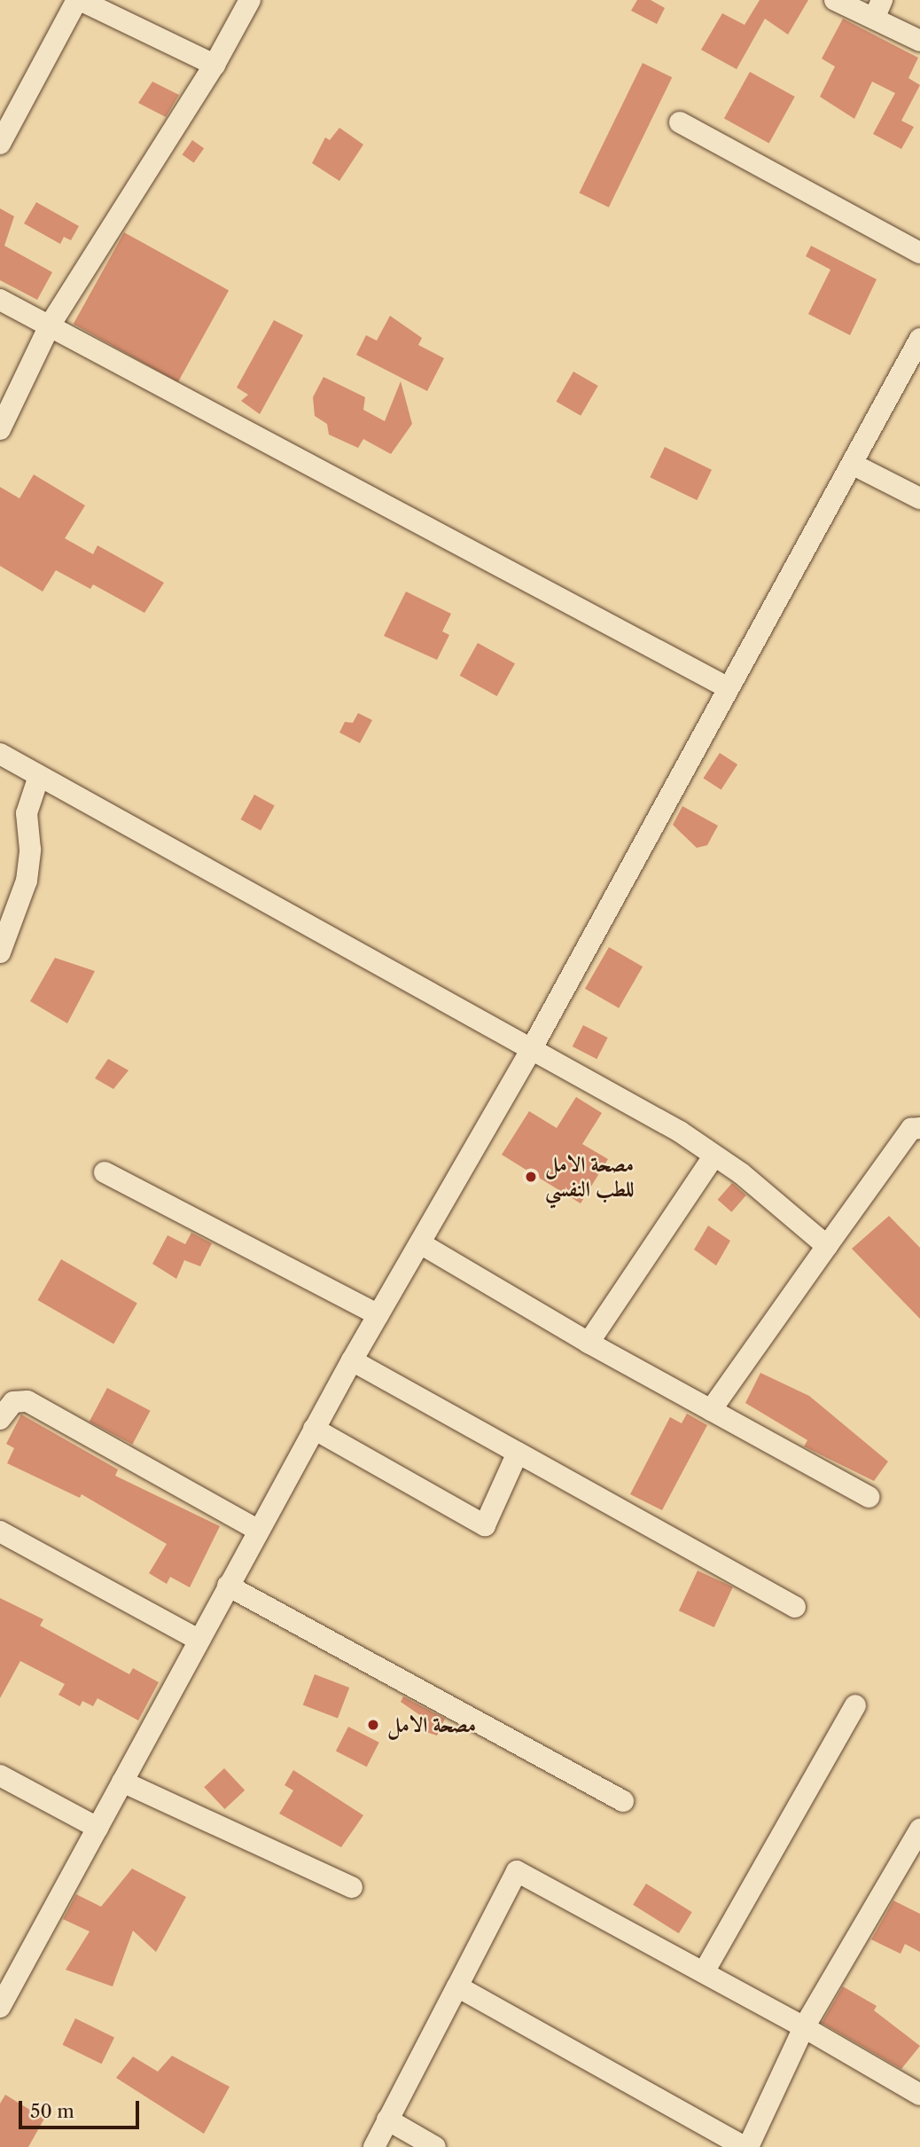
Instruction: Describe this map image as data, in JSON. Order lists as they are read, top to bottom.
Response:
{
  "places": ["مصحة الامل للطب النفسي", "مصحة الامل"],
  "scale_bar": "50 m"
}
